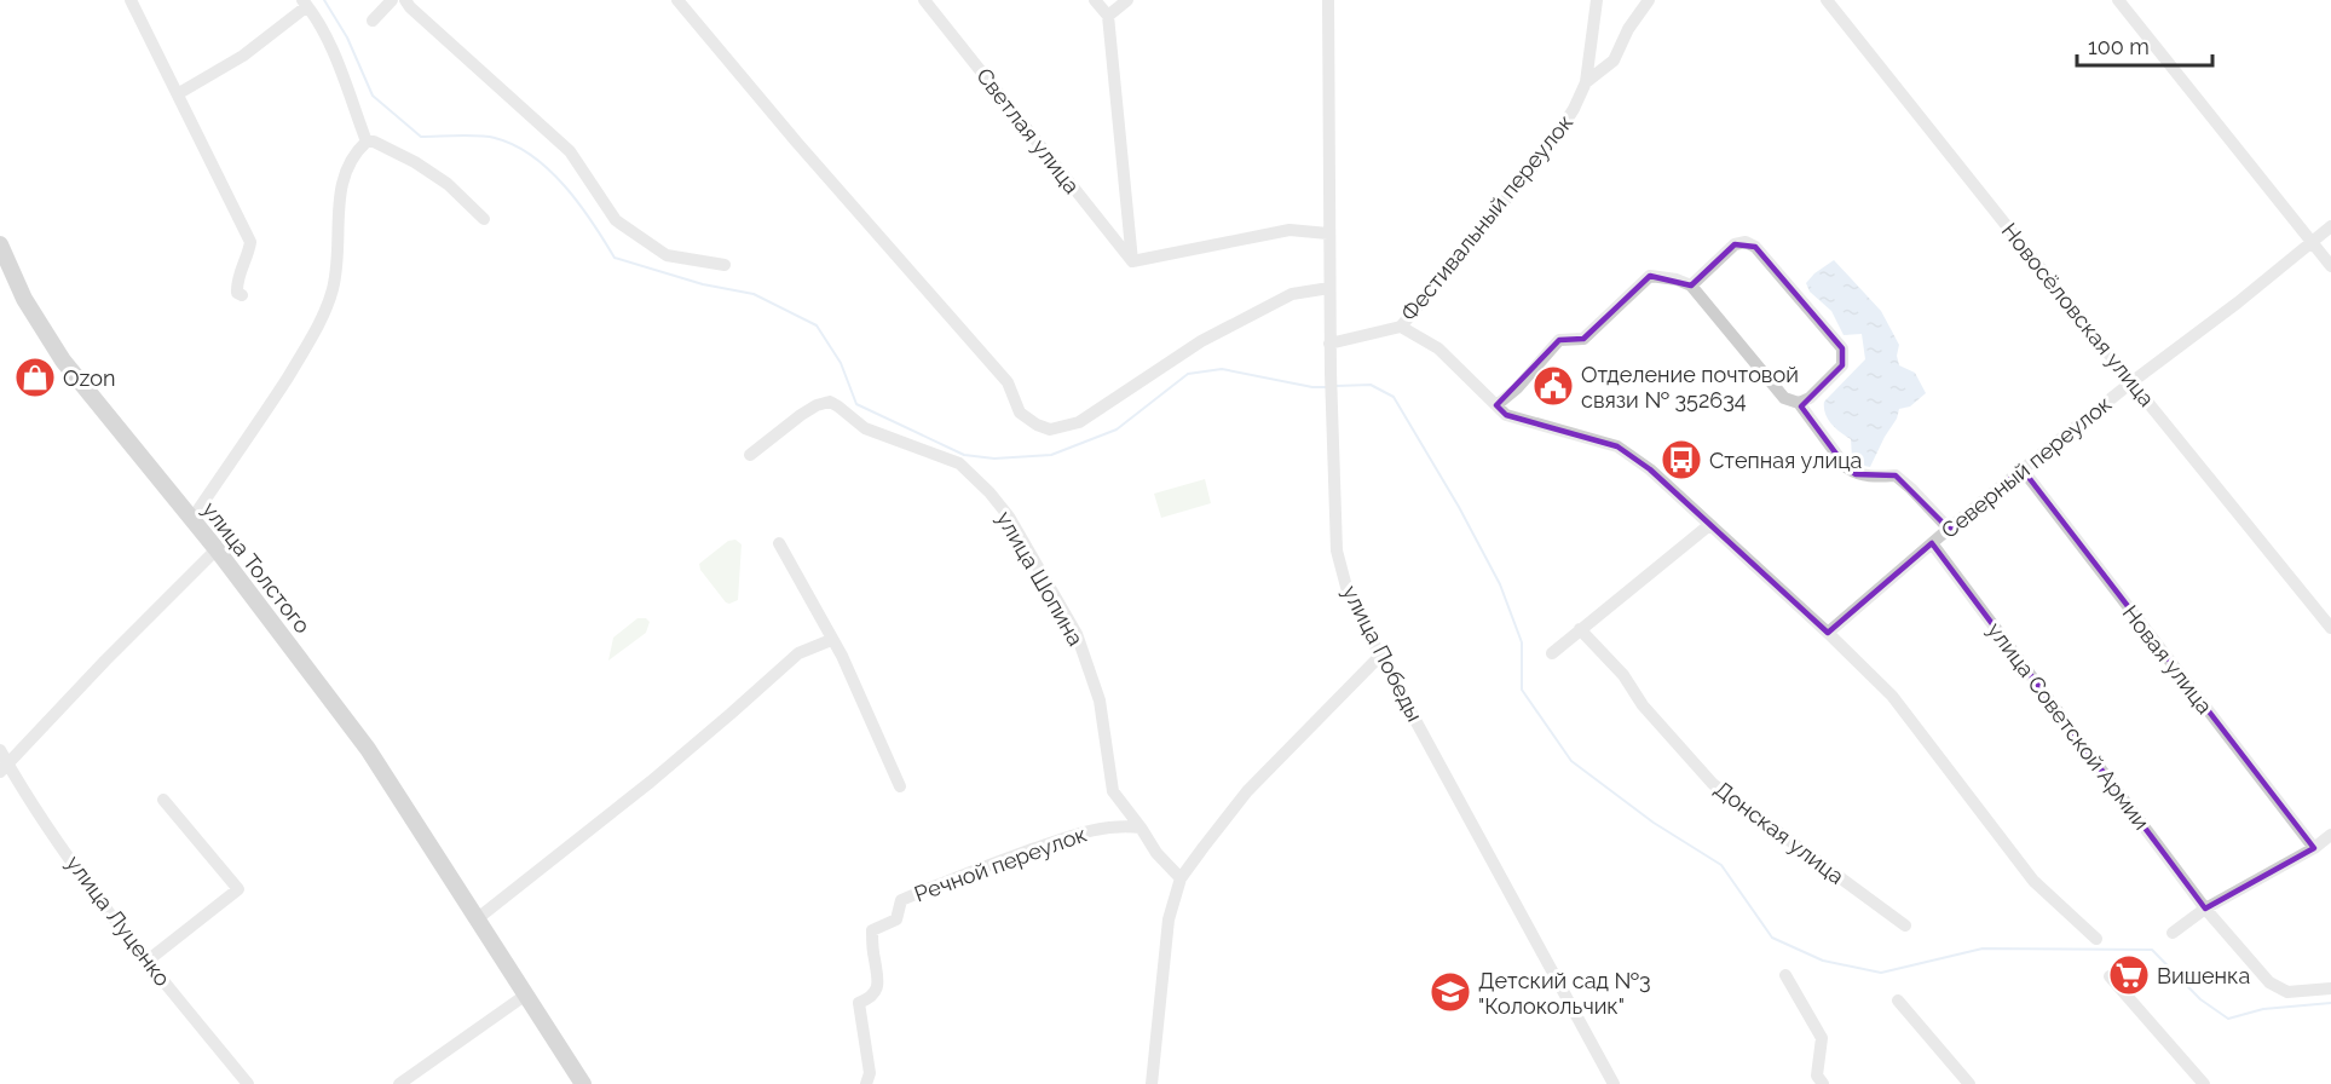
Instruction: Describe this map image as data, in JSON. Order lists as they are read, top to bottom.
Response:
{
  "streets": {
    "main road": ["улица Толстого"],
    "street": [
      "Светлая улица",
      "Фестивальный переулок",
      "Новосёловская улица",
      "Северный переулок",
      "улица Шопина",
      "улица Победы",
      "Новая улица",
      "улица Советской Армии",
      "Донская улица",
      "Речной переулок",
      "улица Луценко"
    ]
  },
  "crossings": [
    ["Фестивальный переулок", "улица Победы"],
    ["Новосёловская улица", "Северный переулок"],
    ["Северный переулок", "Новая улица"],
    ["Северный переулок", "улица Советской Армии"],
    ["улица Шопина", "Речной переулок"]
  ],
  "places": {
    "shop": ["Ozon"],
    "public building": ["Отделение почтовой связи № 352634"],
    "bus stop": ["Степная улица"],
    "supermarket": ["Вишенка"],
    "school or university": ["Детский сад №3 \"Колокольчик\""]
  },
  "scale_bar": "100 m"
}
